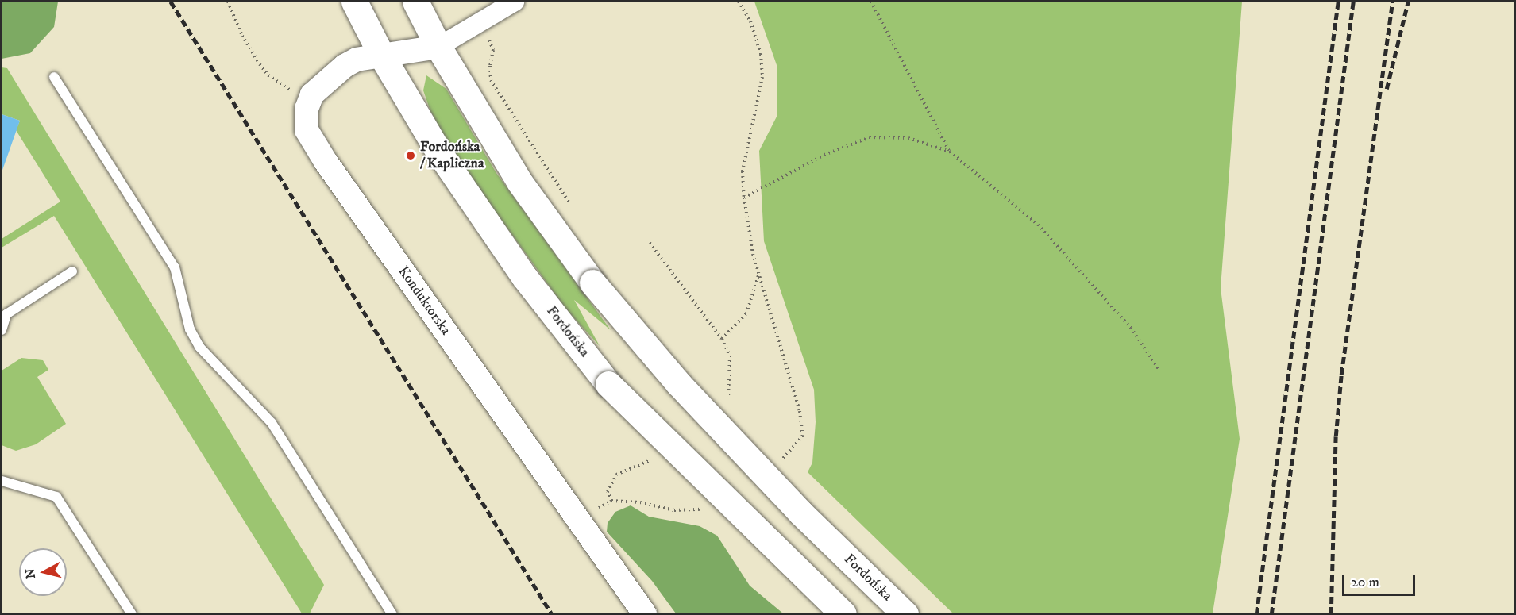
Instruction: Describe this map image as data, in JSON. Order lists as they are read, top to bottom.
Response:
{
  "streets": {
    "main road": ["Fordońska"],
    "street": ["Konduktorska"]
  },
  "places": ["Fordońska / Kapliczna"],
  "scale_bar": "20 m",
  "north": "left"
}
